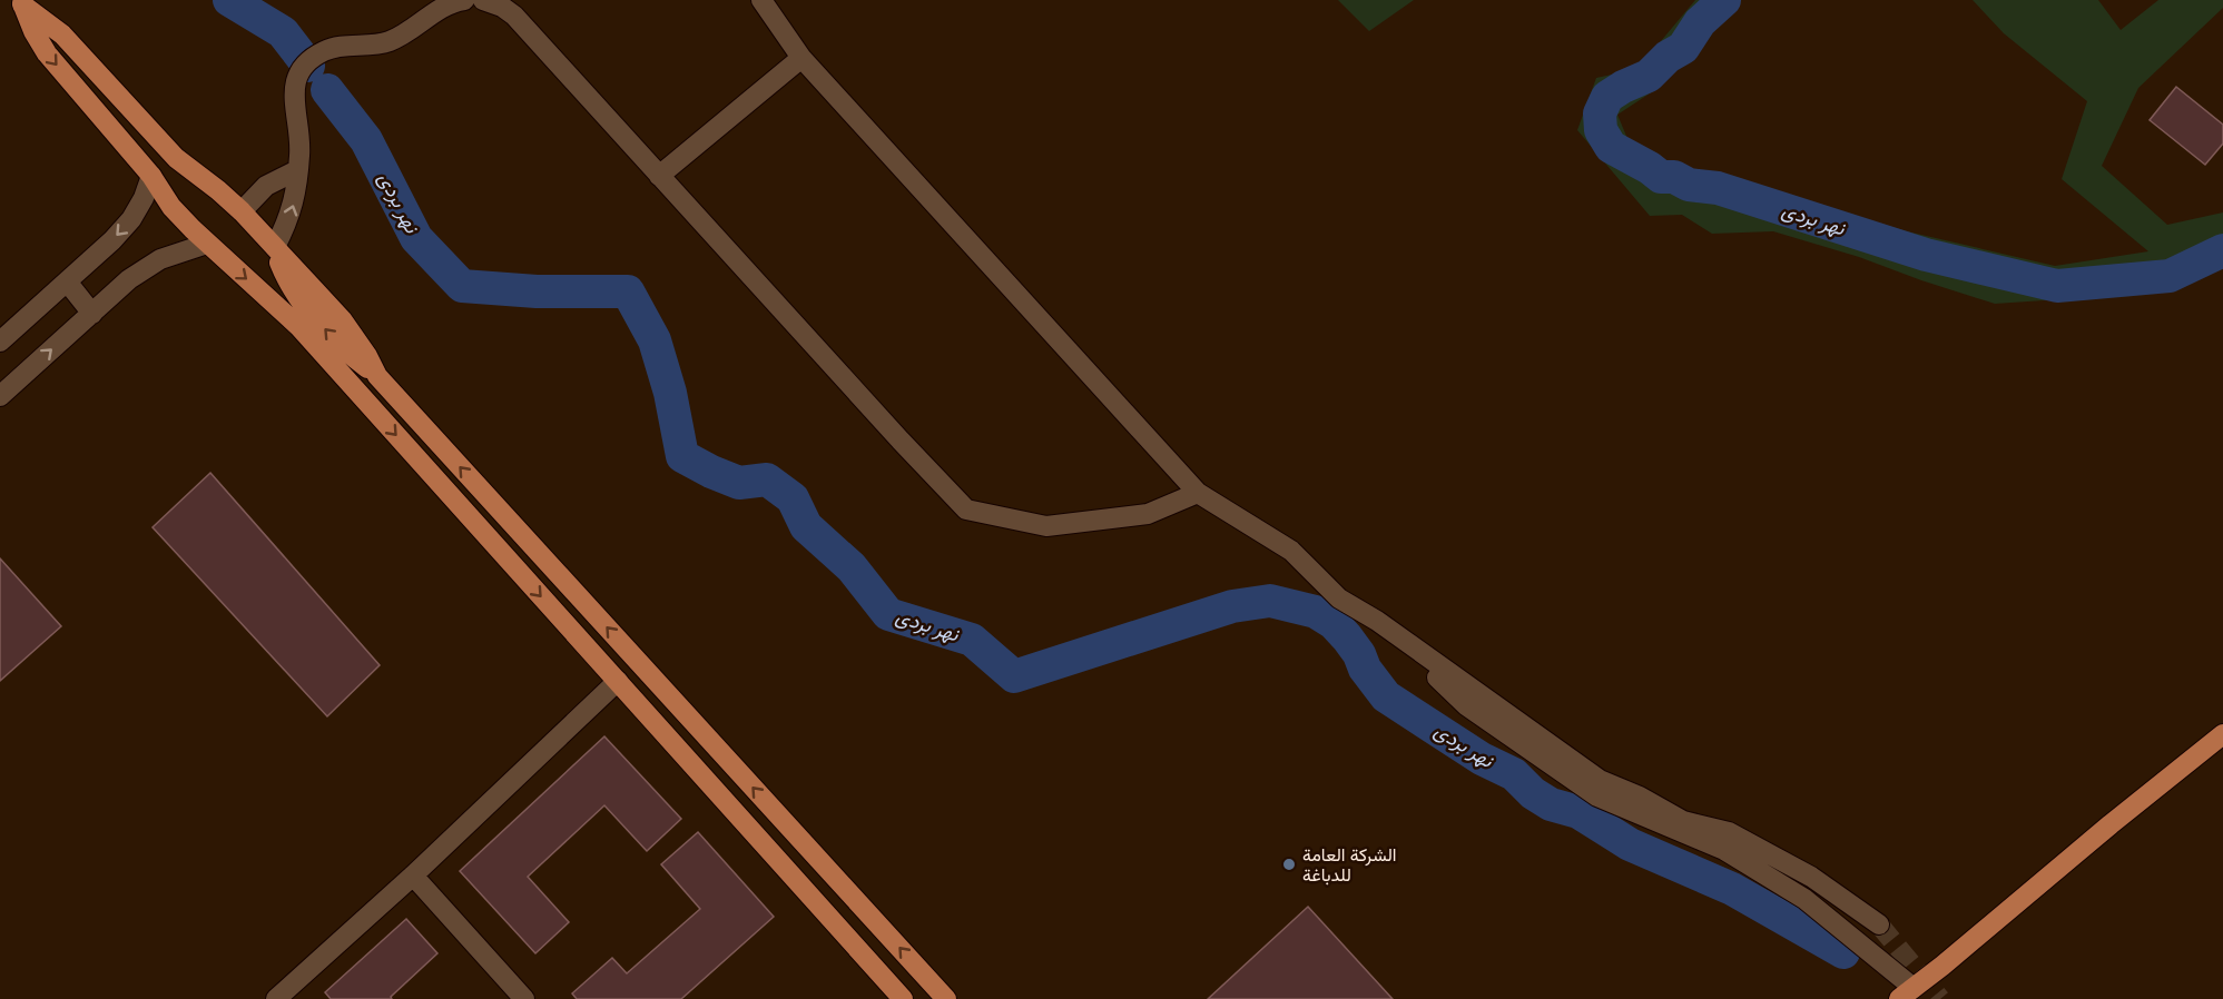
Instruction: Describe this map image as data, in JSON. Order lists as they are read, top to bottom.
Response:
{
  "water": ["نهر بردى"],
  "places": ["الشركة العامة للدباغة"]
}
